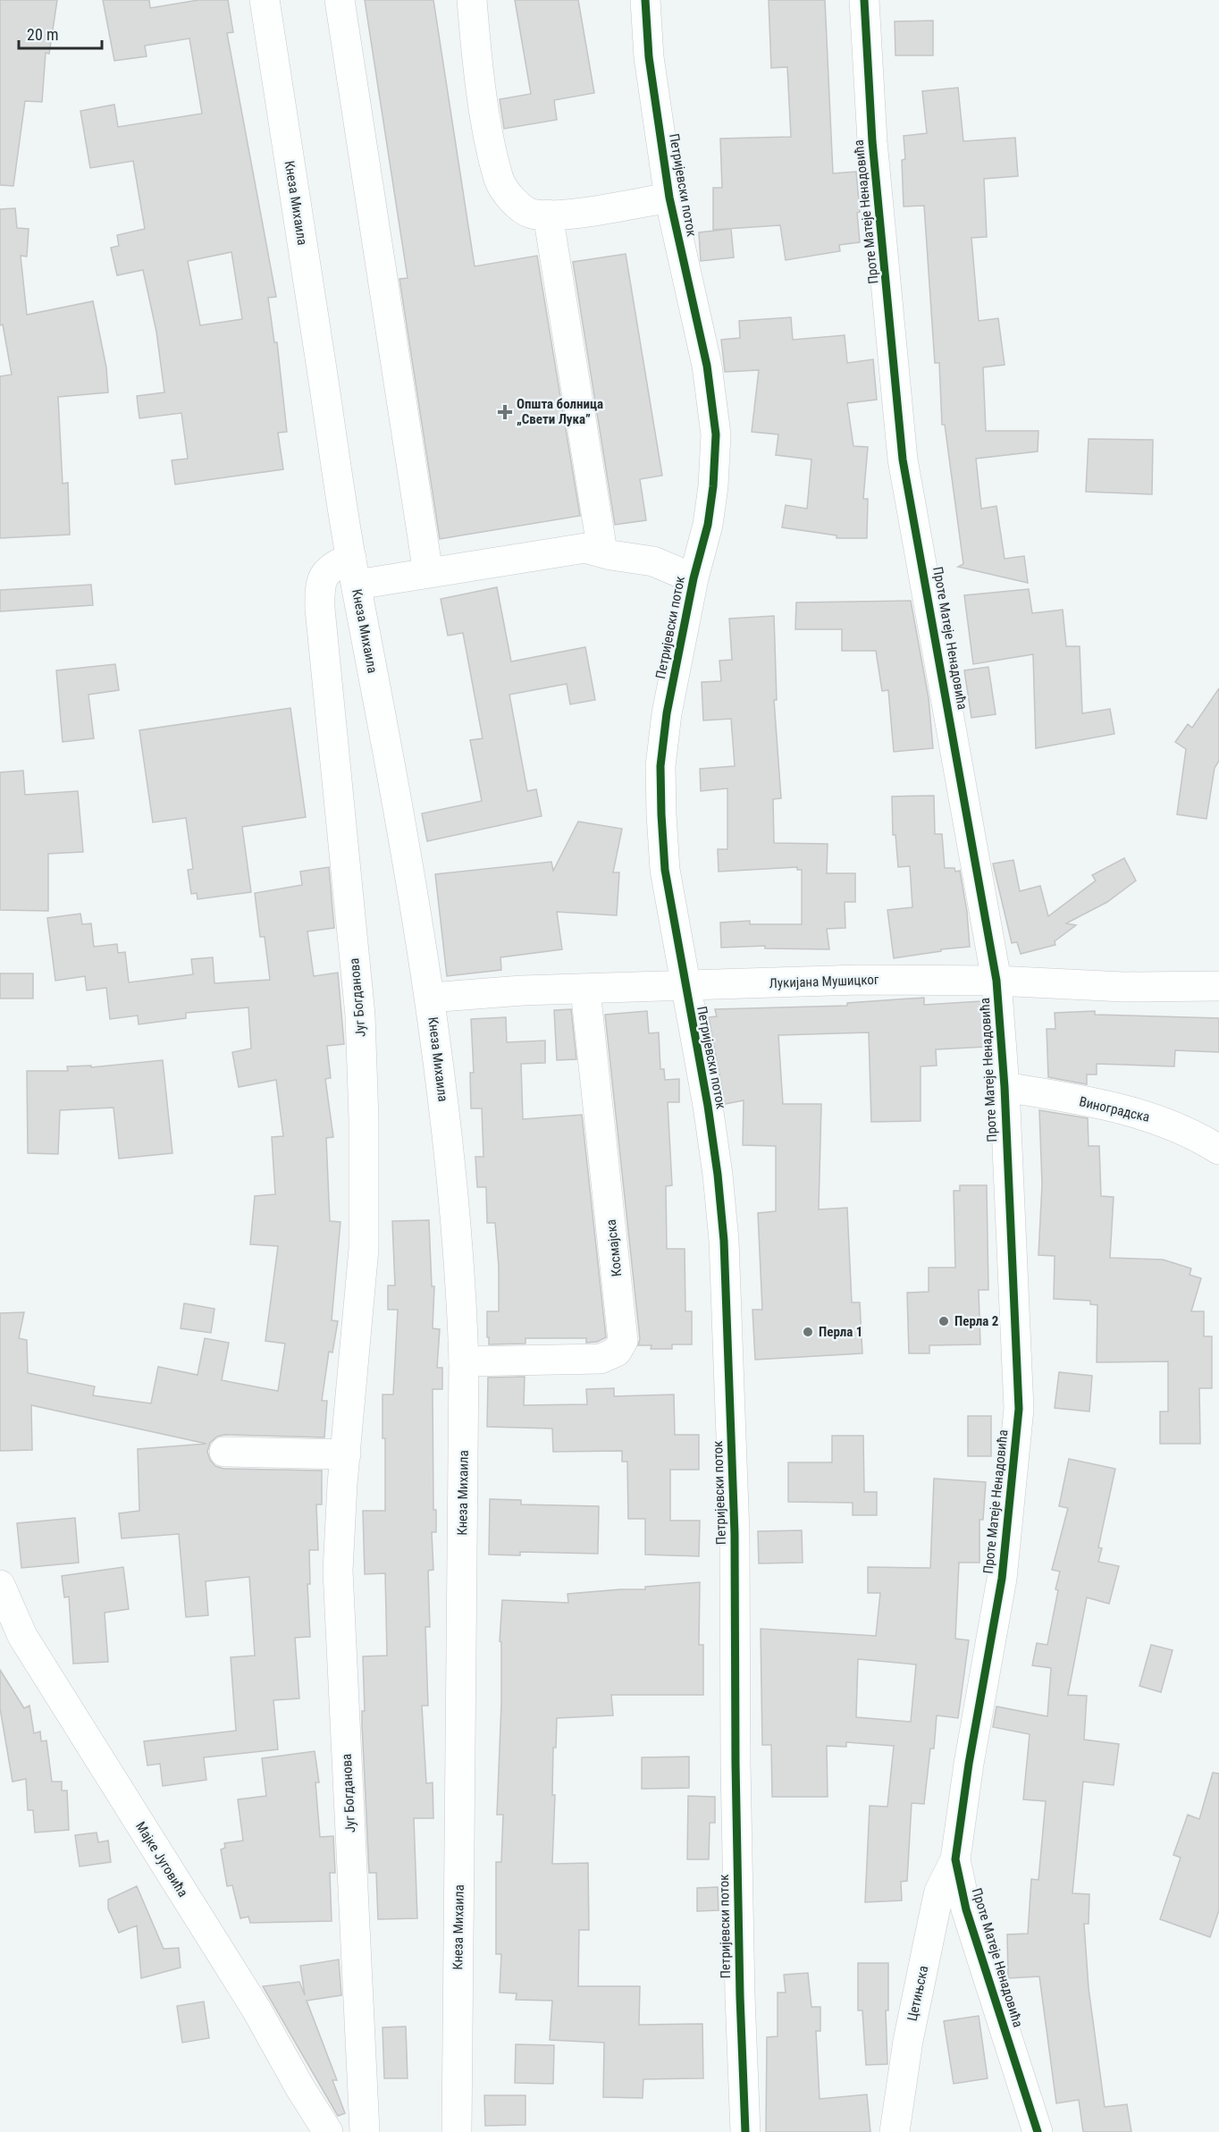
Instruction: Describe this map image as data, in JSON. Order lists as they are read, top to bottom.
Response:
{
  "streets": {
    "street": [
      "Петријевски поток",
      "Кнеза Михаила",
      "Проте Матеје Ненадовића",
      "Лукијана Мушицког",
      "Југ Богданова",
      "Виноградска",
      "Космајска",
      "Мајке Југовића",
      "Цетињска"
    ]
  },
  "crossings": [
    ["Петријевски поток", "Лукијана Мушицког"],
    ["Петријевски поток", "Југ Богданова"],
    ["Кнеза Михаила", "Лукијана Мушицког"],
    ["Кнеза Михаила", "Југ Богданова"],
    ["Кнеза Михаила", "Космајска"],
    ["Проте Матеје Ненадовића", "Лукијана Мушицког"],
    ["Проте Матеје Ненадовића", "Виноградска"],
    ["Проте Матеје Ненадовића", "Цетињска"],
    ["Лукијана Мушицког", "Космајска"]
  ],
  "places": {
    "health": ["Општа болница „Свети Лука”"],
    "other": ["Перла 2", "Перла 1"]
  },
  "scale_bar": "20 m"
}
